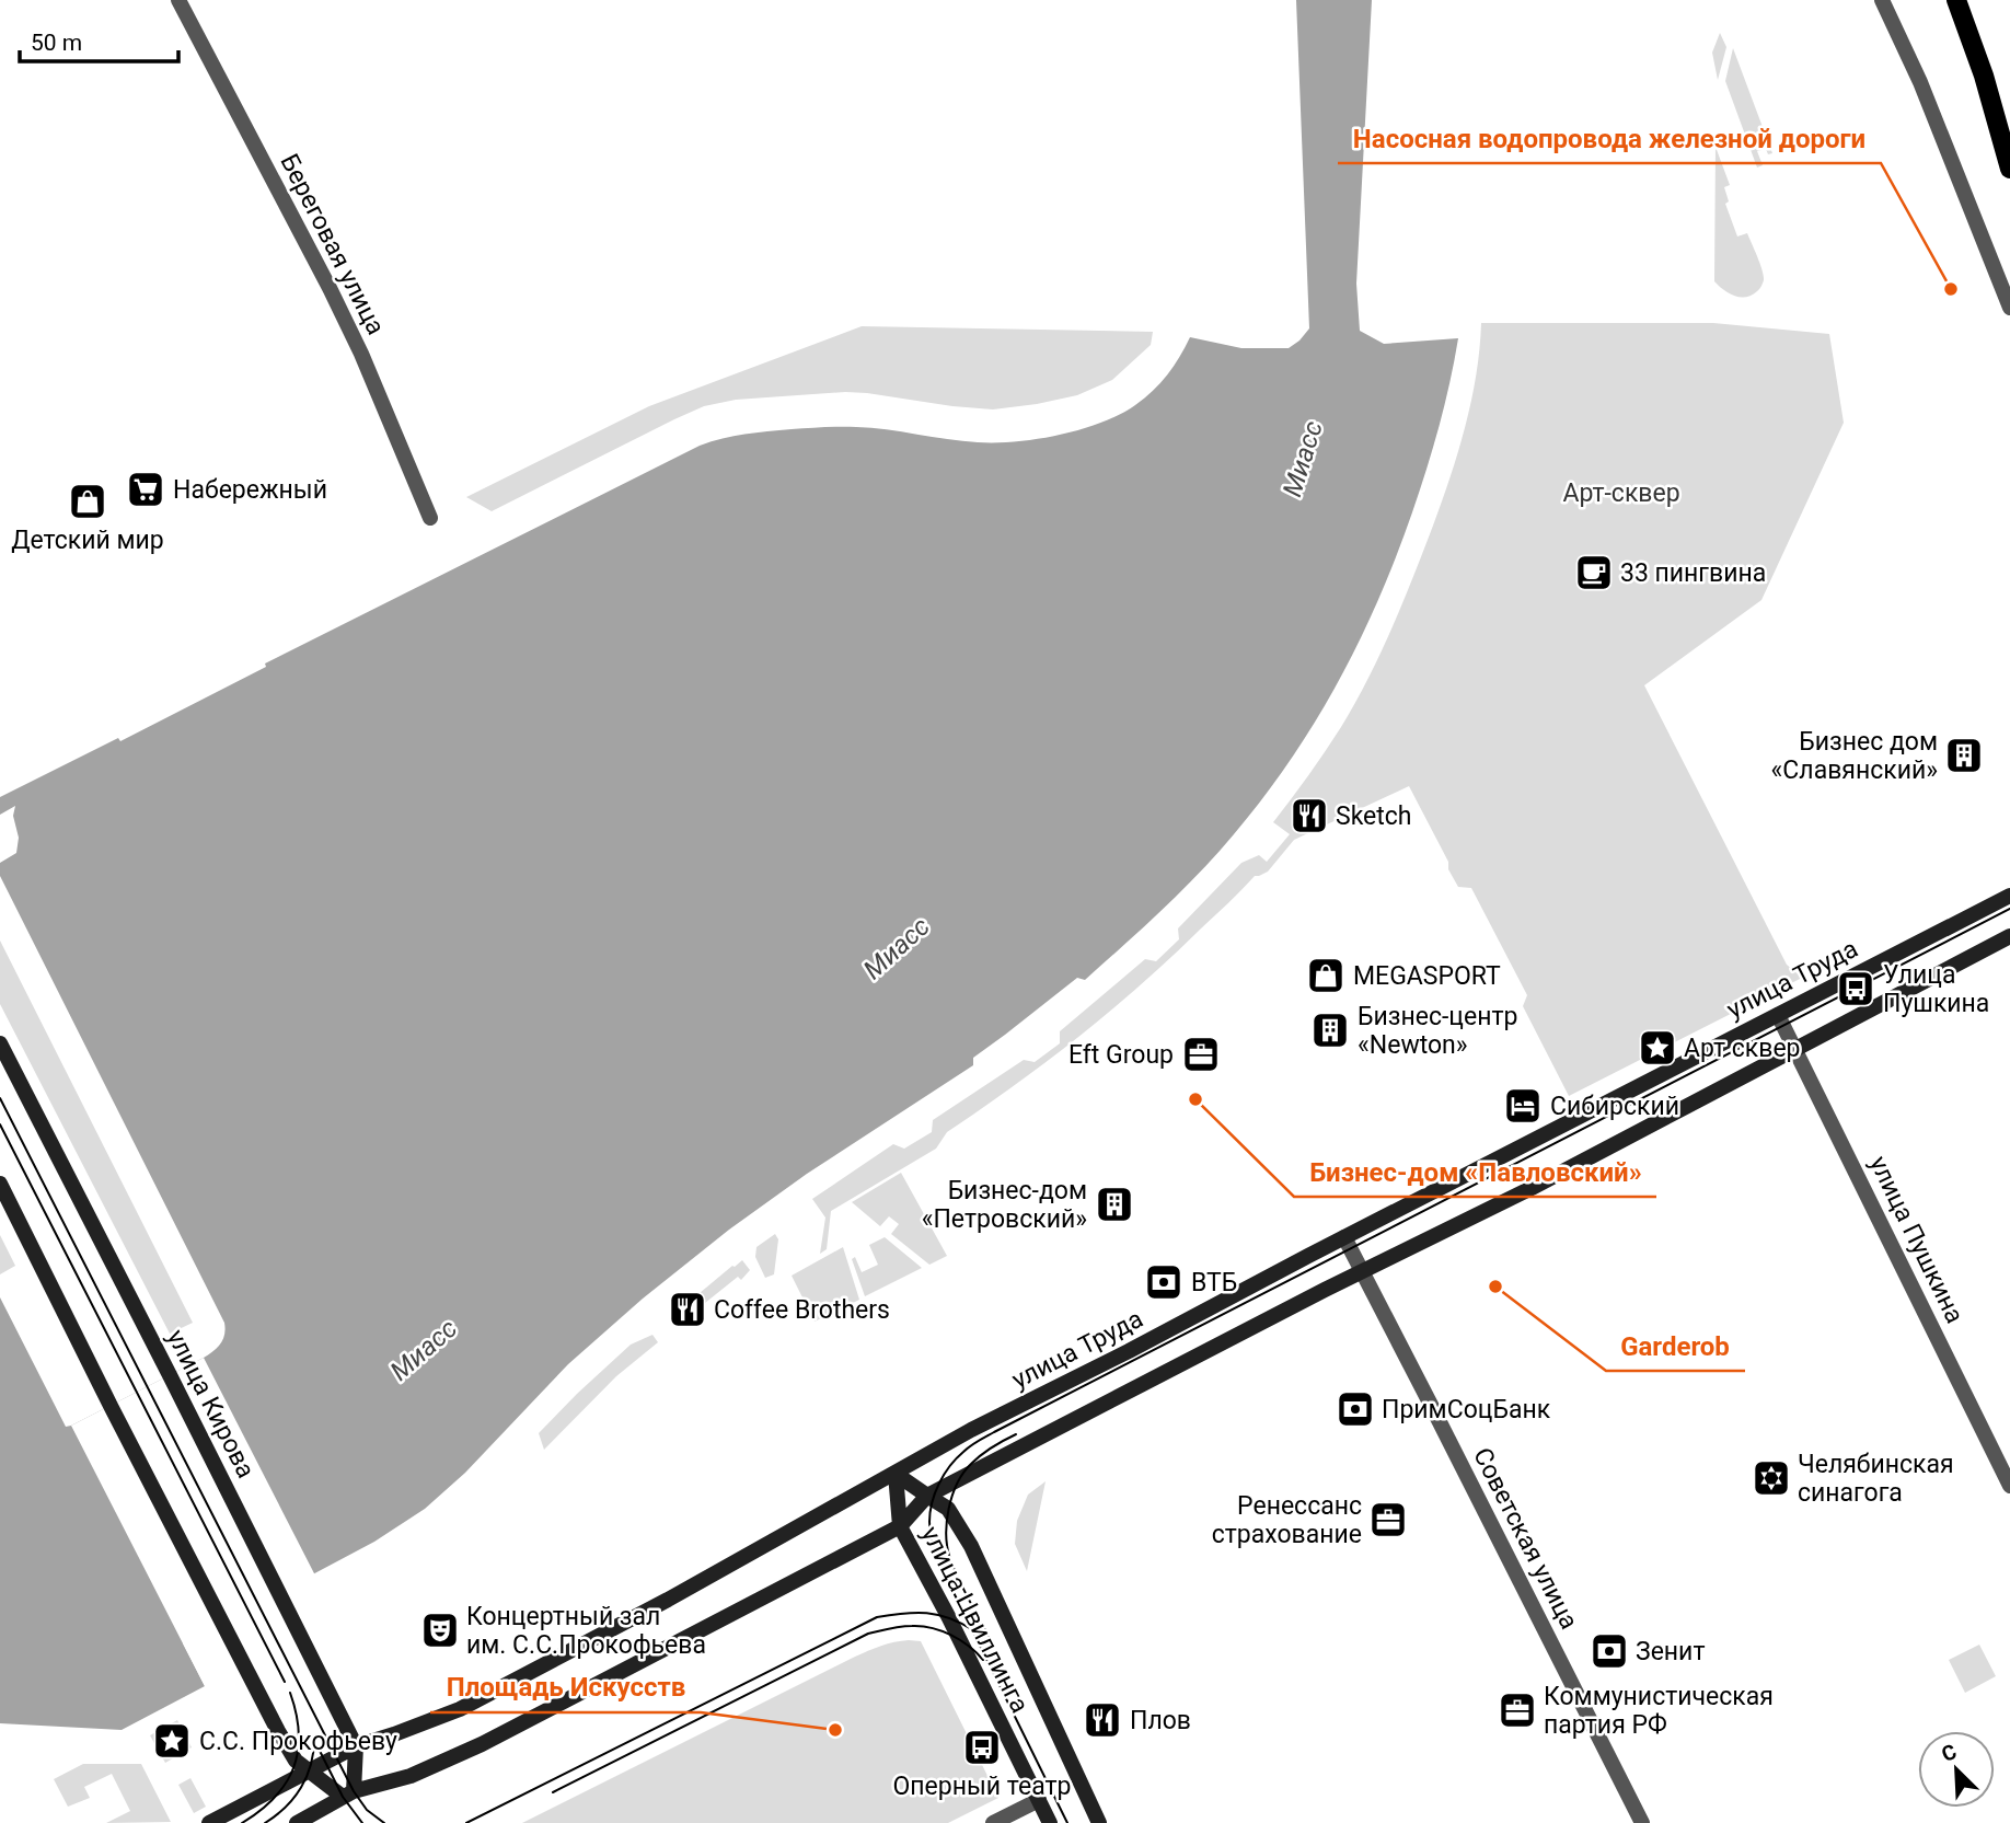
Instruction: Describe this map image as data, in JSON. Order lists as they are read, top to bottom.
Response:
{
  "streets": {
    "main road": ["улица Труда", "улица Кирова", "улица Цвиллинга"],
    "street": ["Береговая улица", "улица Пушкина", "Советская улица"]
  },
  "crossings": [
    ["улица Труда", "улица Пушкина"],
    ["улица Труда", "улица Кирова"],
    ["улица Труда", "Советская улица"],
    ["улица Труда", "улица Цвиллинга"]
  ],
  "water": ["Миасс"],
  "parks": ["Арт-сквер"],
  "places": {
    "other": [
      "Насосная водопровода железной дороги",
      "Бизнес-дом «Павловский»",
      "Garderob",
      "Площадь Искусств"
    ],
    "supermarket": ["Набережный"],
    "shop": ["Детский мир", "MEGASPORT"],
    "cafe": ["33 пингвина"],
    "building": ["Бизнес дом «Славянский»", "Бизнес-центр «Newton»", "Бизнес-дом «Петровский»"],
    "restaurant": ["Sketch", "Coffee Brothers", "Плов"],
    "bus stop": ["Улица Пушкина", "Оперный театр"],
    "place": ["Арт сквер", "С.С. Прокофьеву"],
    "office": ["Eft Group", "Ренессанс страхование", "Коммунистическая партия РФ"],
    "hotel": ["Сибирский"],
    "bank": ["ВТБ", "ПримСоцБанк", "Зенит"],
    "synagogue": ["Челябинская синагога"],
    "theatre": ["Концертный зал им. С.С.Прокофьева"]
  },
  "scale_bar": "50 m",
  "north": "top left"
}
